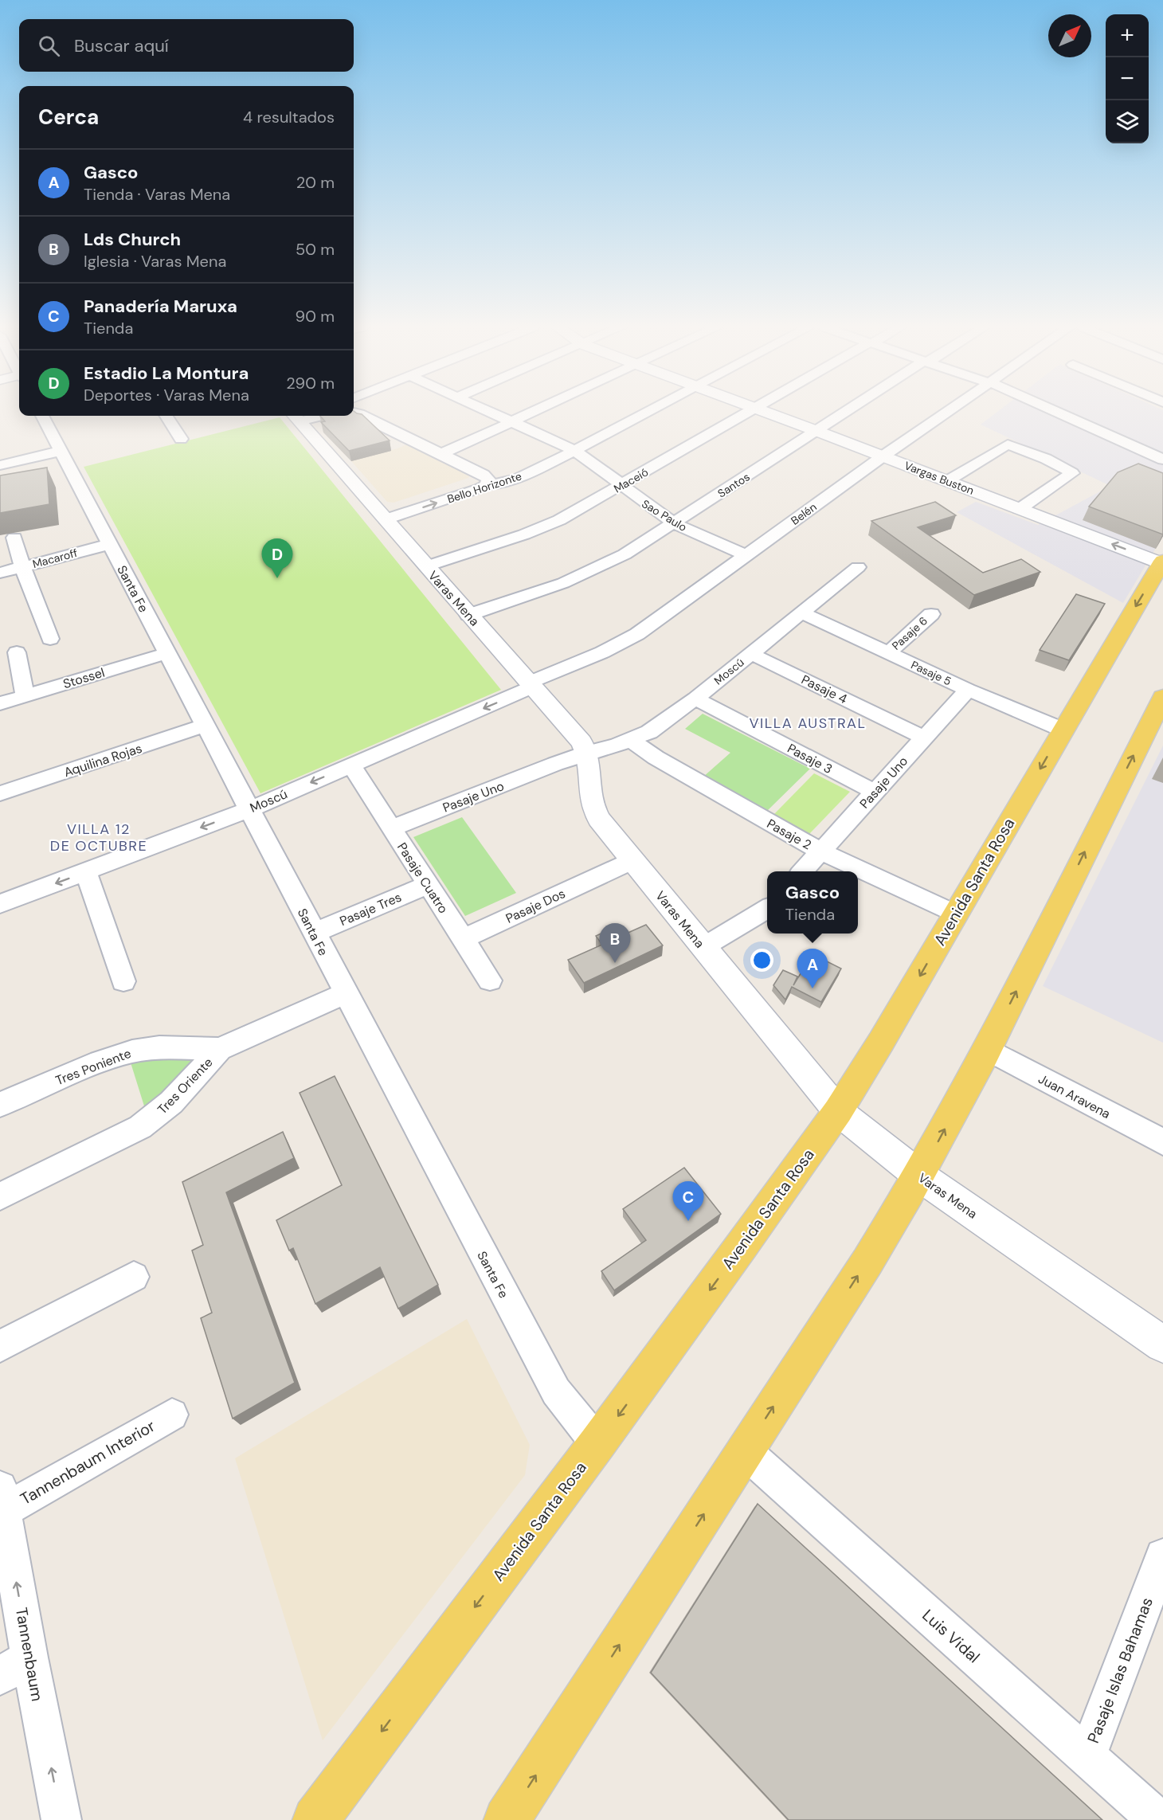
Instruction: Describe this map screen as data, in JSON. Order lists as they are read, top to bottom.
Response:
{
  "streets": {
    "main road": ["Avenida Santa Rosa"],
    "street": [
      "Vargas Buston",
      "Maceió",
      "Santos",
      "Bello Horizonte",
      "Belén",
      "Sao Paulo",
      "Macaroff",
      "Santa Fe",
      "Varas Mena",
      "Pasaje 6",
      "Moscú",
      "Pasaje 5",
      "Stossel",
      "Pasaje 4",
      "Pasaje 3",
      "Aquilina Rojas",
      "Pasaje Uno",
      "Pasaje 2",
      "Pasaje Cuatro",
      "Pasaje Dos",
      "Pasaje Tres",
      "Tres Poniente",
      "Tres Oriente",
      "Juan Aravena",
      "Tannenbaum Interior",
      "Luis Vidal",
      "Tannenbaum",
      "Pasaje Islas Bahamas"
    ]
  },
  "crossings": [
    ["Vargas Buston", "Santos"],
    ["Vargas Buston", "Belén"],
    ["Vargas Buston", "Avenida Santa Rosa"],
    ["Maceió", "Sao Paulo"],
    ["Maceió", "Varas Mena"],
    ["Santos", "Sao Paulo"],
    ["Santos", "Varas Mena"],
    ["Bello Horizonte", "Sao Paulo"],
    ["Bello Horizonte", "Varas Mena"],
    ["Belén", "Sao Paulo"],
    ["Belén", "Varas Mena"],
    ["Belén", "Moscú"],
    ["Macaroff", "Santa Fe"],
    ["Santa Fe", "Moscú"],
    ["Santa Fe", "Stossel"],
    ["Santa Fe", "Aquilina Rojas"],
    ["Santa Fe", "Avenida Santa Rosa"],
    ["Santa Fe", "Pasaje Tres"],
    ["Santa Fe", "Tres Oriente"],
    ["Varas Mena", "Moscú"],
    ["Varas Mena", "Pasaje Uno"],
    ["Varas Mena", "Avenida Santa Rosa"],
    ["Varas Mena", "Pasaje Dos"],
    ["Pasaje 6", "Pasaje 5"],
    ["Moscú", "Pasaje 5"],
    ["Moscú", "Pasaje 4"],
    ["Moscú", "Pasaje 3"],
    ["Moscú", "Pasaje Uno"],
    ["Moscú", "Pasaje 2"],
    ["Moscú", "Pasaje Cuatro"],
    ["Pasaje 5", "Pasaje Uno"],
    ["Pasaje 5", "Avenida Santa Rosa"],
    ["Pasaje 4", "Pasaje Uno"],
    ["Pasaje 3", "Pasaje Uno"],
    ["Pasaje Uno", "Pasaje 2"],
    ["Pasaje Uno", "Pasaje Cuatro"],
    ["Pasaje 2", "Avenida Santa Rosa"],
    ["Pasaje Cuatro", "Pasaje Dos"],
    ["Pasaje Cuatro", "Pasaje Tres"],
    ["Tres Poniente", "Tres Oriente"],
    ["Tannenbaum Interior", "Tannenbaum"],
    ["Luis Vidal", "Pasaje Islas Bahamas"]
  ],
  "one_way": ["Bello Horizonte", "Moscú", "Tannenbaum"],
  "districts": ["VILLA AUSTRAL", "VILLA 12 DE OCTUBRE"],
  "north": "top right",
  "page": {
    "map_buttons": ["+", "−"],
    "search": "Buscar aquí",
    "heading": ["Cerca", "4 resultados"],
    "list": [
      {
        "mark": "A",
        "name": "Gasco",
        "note": "Tienda · Varas Mena",
        "value": "20 m"
      },
      {
        "mark": "B",
        "name": "Lds Church",
        "note": "Iglesia · Varas Mena",
        "value": "50 m"
      },
      {
        "mark": "C",
        "name": "Panadería Maruxa",
        "note": "Tienda",
        "value": "90 m"
      },
      {
        "mark": "D",
        "name": "Estadio La Montura",
        "note": "Deportes · Varas Mena",
        "value": "290 m"
      }
    ],
    "pins": [
      "D",
      "B",
      "A",
      "C"
    ],
    "popup": ["Gasco", "Tienda"]
  }
}
